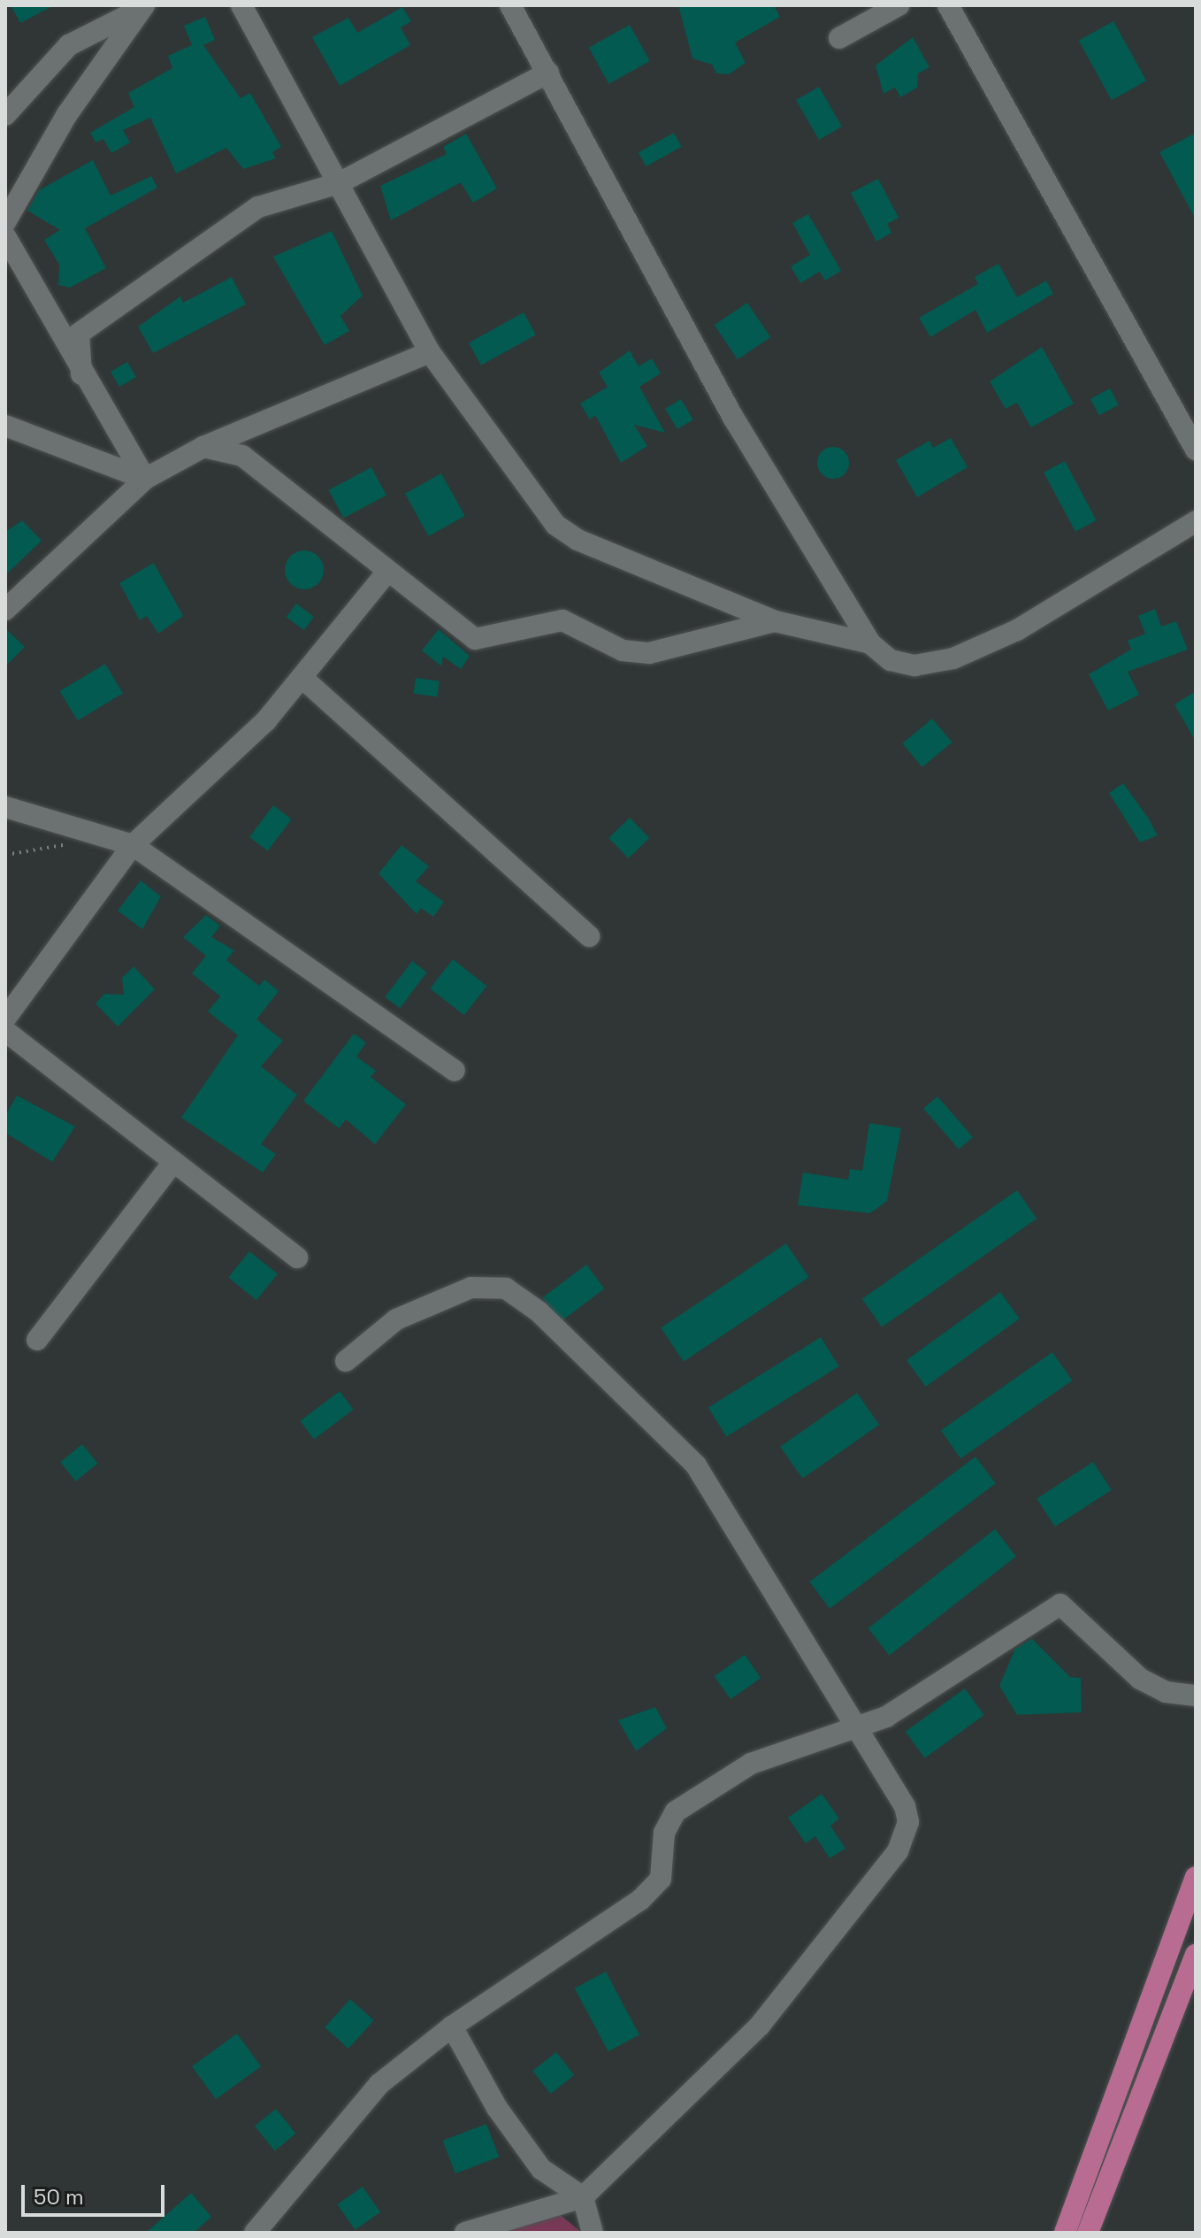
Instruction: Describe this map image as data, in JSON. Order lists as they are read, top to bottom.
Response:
{
  "scale_bar": "50 m"
}
